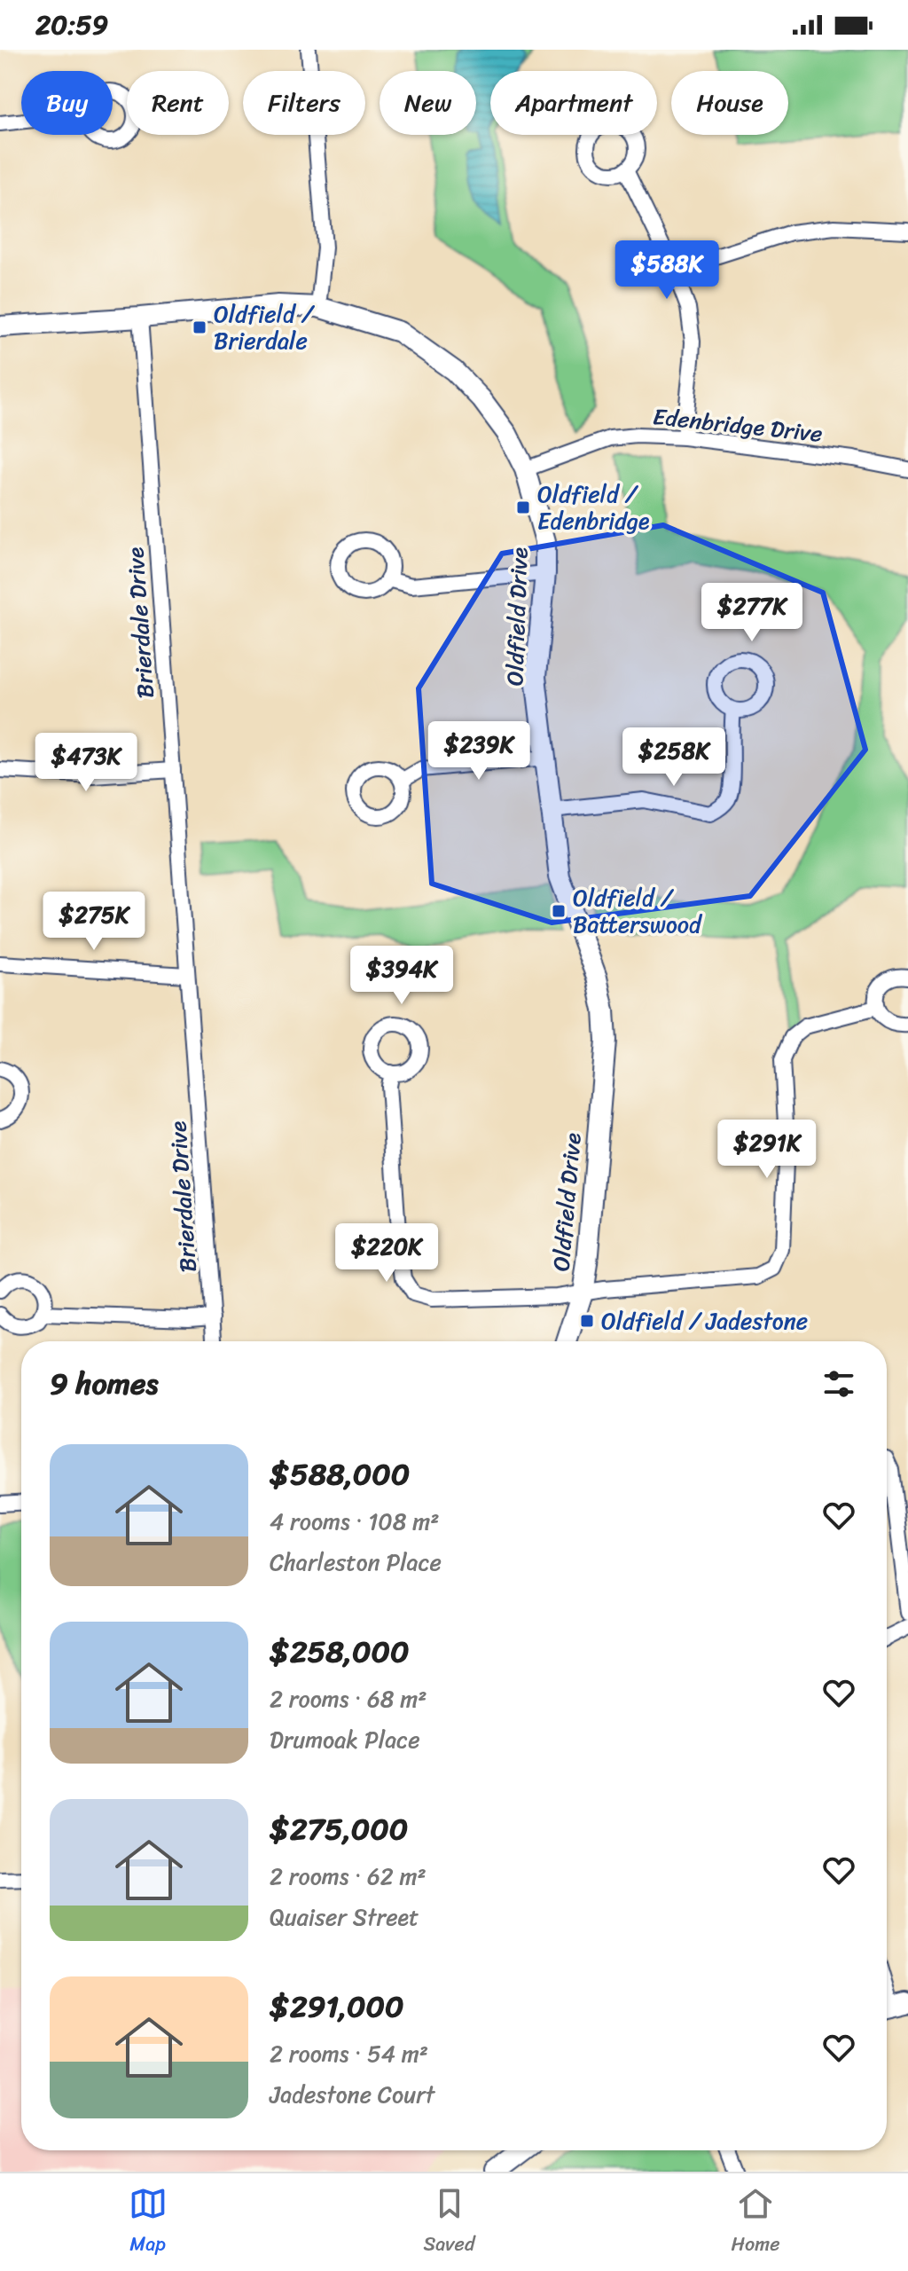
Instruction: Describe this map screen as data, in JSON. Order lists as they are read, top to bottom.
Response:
{
  "streets": {
    "street": ["Edenbridge Drive", "Oldfield Drive", "Brierdale Drive"]
  },
  "crossings": [
    ["Edenbridge Drive", "Oldfield Drive"],
    ["Oldfield Drive", "Brierdale Drive"]
  ],
  "places": {
    "transit": [
      "Oldfield / Brierdale",
      "Oldfield / Edenbridge",
      "Oldfield / Batterswood",
      "Oldfield / Jadestone"
    ]
  },
  "page": {
    "status": "20:59",
    "chip": [
      "Buy",
      "Rent",
      "Filters",
      "New",
      "Apartment",
      "House"
    ],
    "price": [
      "$588K",
      "$277K",
      "$239K",
      "$258K",
      "$473K",
      "$275K",
      "$394K",
      "$291K",
      "$220K"
    ],
    "heading": "9 homes",
    "list": [
      {
        "name": "$588,000",
        "note": "4 rooms · 108 m² · Charleston Place"
      },
      {
        "name": "$258,000",
        "note": "2 rooms · 68 m² · Drumoak Place"
      },
      {
        "name": "$275,000",
        "note": "2 rooms · 62 m² · Quaiser Street"
      },
      {
        "name": "$291,000",
        "note": "2 rooms · 54 m² · Jadestone Court"
      }
    ],
    "tabs": ["Map", "Saved", "Home"]
  }
}
